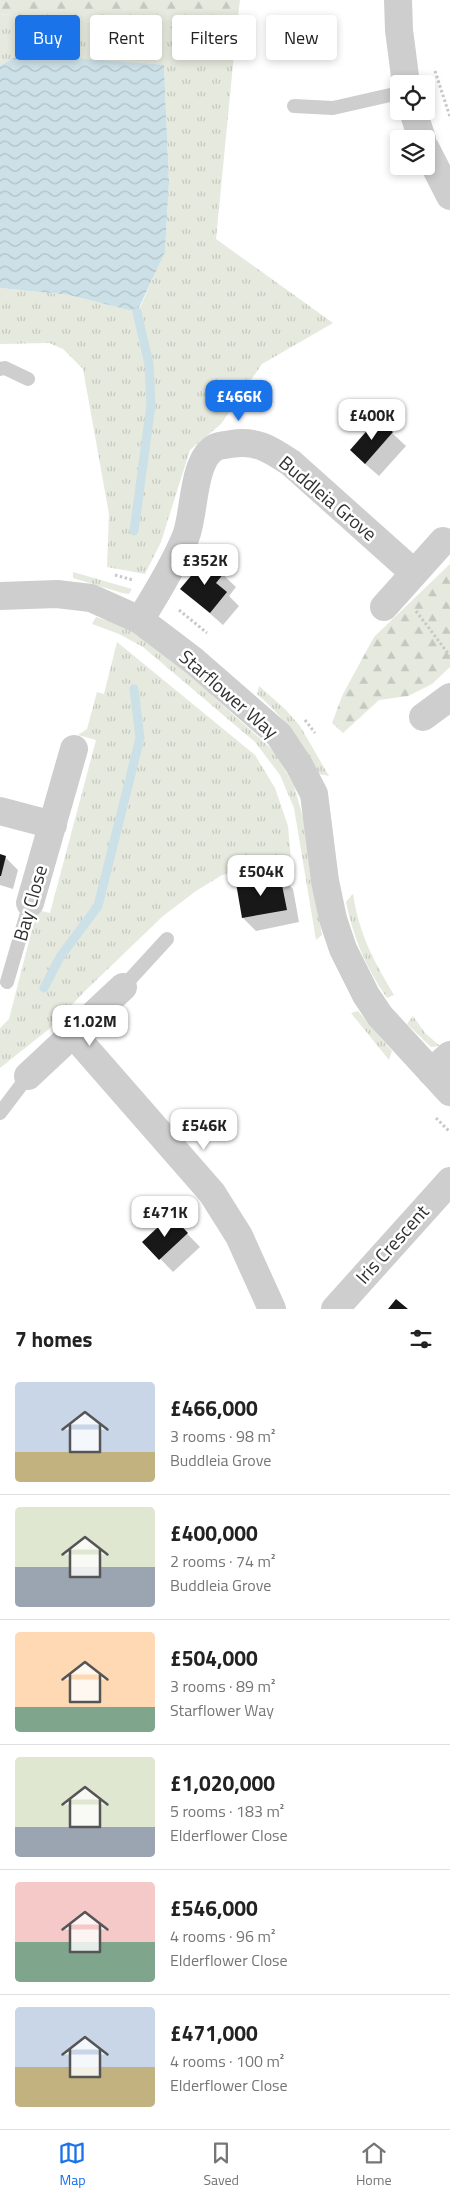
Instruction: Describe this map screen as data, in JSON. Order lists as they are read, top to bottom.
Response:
{
  "streets": {
    "street": [
      "Buddleia Grove",
      "Starflower Way",
      "Bay Close",
      "Iris Crescent"
    ]
  },
  "crossings": [
    ["Buddleia Grove", "Starflower Way"]
  ],
  "page": {
    "chip": [
      "Buy",
      "Rent",
      "Filters",
      "New"
    ],
    "price": [
      "£466K",
      "£400K",
      "£352K",
      "£504K",
      "£1.02M",
      "£546K",
      "£471K"
    ],
    "heading": "7 homes",
    "list": [
      {
        "name": "£466,000",
        "note": "3 rooms · 98 m² · Buddleia Grove"
      },
      {
        "name": "£400,000",
        "note": "2 rooms · 74 m² · Buddleia Grove"
      },
      {
        "name": "£504,000",
        "note": "3 rooms · 89 m² · Starflower Way"
      },
      {
        "name": "£1,020,000",
        "note": "5 rooms · 183 m² · Elderflower Close"
      },
      {
        "name": "£546,000",
        "note": "4 rooms · 96 m² · Elderflower Close"
      },
      {
        "name": "£471,000",
        "note": "4 rooms · 100 m² · Elderflower Close"
      }
    ],
    "tabs": ["Map", "Saved", "Home"]
  }
}
